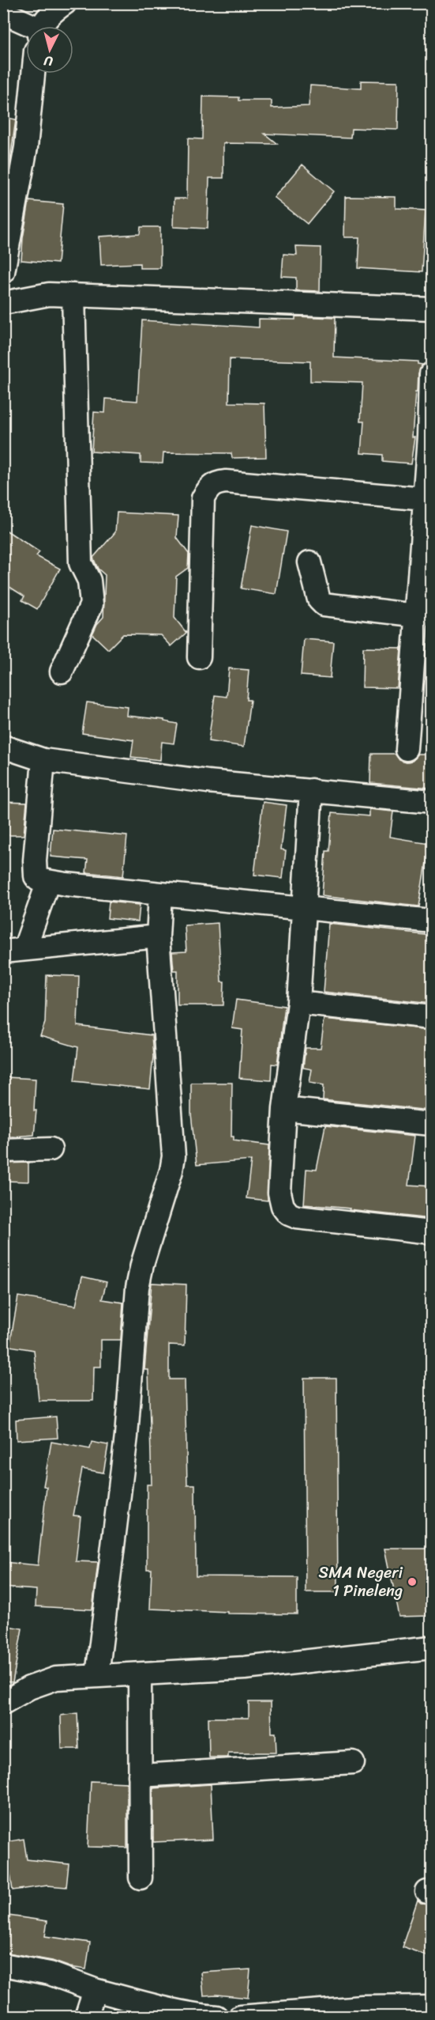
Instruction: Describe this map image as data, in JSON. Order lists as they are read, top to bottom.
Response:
{
  "places": ["SMA Negeri 1 Pineleng"],
  "north": "bottom"
}
